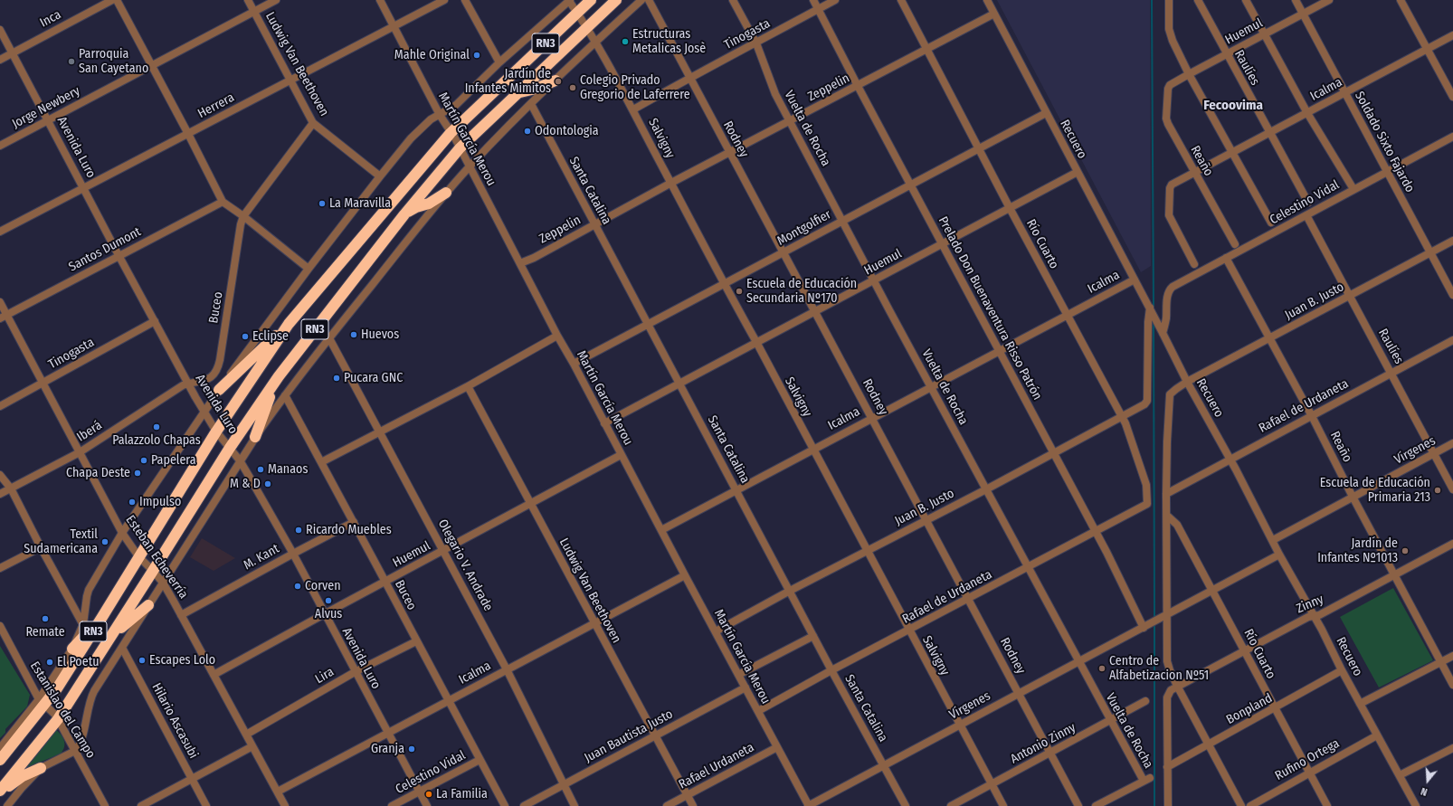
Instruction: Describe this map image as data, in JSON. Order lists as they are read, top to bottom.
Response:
{
  "streets": {
    "highway": ["RN3"],
    "street": [
      "Inca",
      "Huemul",
      "Tinogasta",
      "Ludwig Van Beethoven",
      "Raulíes",
      "Zeppelin",
      "Icalma",
      "Herrera",
      "Jorge Newbery",
      "Vuelta de Rocha",
      "Salvigny",
      "Martín García Merou",
      "Rodney",
      "Recuero",
      "Soldado Sixto Fajardo",
      "Avenida Luro",
      "Reaño",
      "Santa Catalina",
      "Celestino Vidal",
      "Montgolfier",
      "Río Cuarto",
      "Santos Dumont",
      "Juan B. Justo",
      "Buceo",
      "Prelado Don Buenaventura Risso Patrón",
      "Rafael de Urdaneta",
      "Iberá",
      "Vírgenes",
      "Esteban Echeverría",
      "M. Kant",
      "Olegario V. Andrade",
      "Zinny",
      "Lira",
      "Bonpland",
      "Estanislao del Campo",
      "Hilario Ascasubi",
      "Juan Bautista Justo",
      "Antonio Zinny",
      "Rufino Ortega",
      "Rafael Urdaneta"
    ]
  },
  "crossings": [
    ["Inca", "Avenida Luro"],
    ["Huemul", "Ludwig Van Beethoven"],
    ["Huemul", "Raulíes"],
    ["Huemul", "Vuelta de Rocha"],
    ["Huemul", "Salvigny"],
    ["Huemul", "Martín García Merou"],
    ["Huemul", "Rodney"],
    ["Huemul", "Recuero"],
    ["Huemul", "Soldado Sixto Fajardo"],
    ["Huemul", "Avenida Luro"],
    ["Huemul", "Reaño"],
    ["Huemul", "Santa Catalina"],
    ["Huemul", "Río Cuarto"],
    ["Huemul", "Buceo"],
    ["Huemul", "Prelado Don Buenaventura Risso Patrón"],
    ["Huemul", "Esteban Echeverría"],
    ["Huemul", "Olegario V. Andrade"],
    ["Tinogasta", "Vuelta de Rocha"],
    ["Tinogasta", "Salvigny"],
    ["Tinogasta", "Rodney"],
    ["Tinogasta", "Avenida Luro"],
    ["Tinogasta", "Prelado Don Buenaventura Risso Patrón"],
    ["Tinogasta", "Esteban Echeverría"],
    ["RN3", "Salvigny"],
    ["RN3", "Martín García Merou"],
    ["RN3", "Avenida Luro"],
    ["RN3", "Esteban Echeverría"],
    ["RN3", "Estanislao del Campo"],
    ["Ludwig Van Beethoven", "Icalma"],
    ["Ludwig Van Beethoven", "Herrera"],
    ["Ludwig Van Beethoven", "Jorge Newbery"],
    ["Ludwig Van Beethoven", "Juan Bautista Justo"],
    ["Ludwig Van Beethoven", "Rafael Urdaneta"],
    ["Raulíes", "Icalma"],
    ["Raulíes", "Celestino Vidal"],
    ["Raulíes", "Juan B. Justo"],
    ["Raulíes", "Rafael de Urdaneta"],
    ["Raulíes", "Vírgenes"],
    ["Zeppelin", "Vuelta de Rocha"],
    ["Zeppelin", "Salvigny"],
    ["Zeppelin", "Martín García Merou"],
    ["Zeppelin", "Rodney"],
    ["Zeppelin", "Recuero"],
    ["Zeppelin", "Santa Catalina"],
    ["Zeppelin", "Río Cuarto"],
    ["Zeppelin", "Prelado Don Buenaventura Risso Patrón"],
    ["Icalma", "Vuelta de Rocha"],
    ["Icalma", "Salvigny"],
    ["Icalma", "Martín García Merou"],
    ["Icalma", "Rodney"],
    ["Icalma", "Recuero"],
    ["Icalma", "Soldado Sixto Fajardo"],
    ["Icalma", "Avenida Luro"],
    ["Icalma", "Reaño"],
    ["Icalma", "Santa Catalina"],
    ["Icalma", "Río Cuarto"],
    ["Icalma", "Buceo"],
    ["Icalma", "Prelado Don Buenaventura Risso Patrón"],
    ["Icalma", "Esteban Echeverría"],
    ["Icalma", "Olegario V. Andrade"],
    ["Herrera", "Martín García Merou"],
    ["Herrera", "Avenida Luro"],
    ["Jorge Newbery", "Avenida Luro"],
    ["Vuelta de Rocha", "Montgolfier"],
    ["Vuelta de Rocha", "Juan B. Justo"],
    ["Vuelta de Rocha", "Rafael de Urdaneta"],
    ["Vuelta de Rocha", "Vírgenes"],
    ["Vuelta de Rocha", "Antonio Zinny"],
    ["Salvigny", "Montgolfier"],
    ["Salvigny", "Juan B. Justo"],
    ["Salvigny", "Rafael de Urdaneta"],
    ["Salvigny", "Vírgenes"],
    ["Salvigny", "Antonio Zinny"],
    ["Martín García Merou", "Montgolfier"],
    ["Martín García Merou", "Juan B. Justo"],
    ["Martín García Merou", "Rafael de Urdaneta"],
    ["Martín García Merou", "Vírgenes"],
    ["Martín García Merou", "Juan Bautista Justo"],
    ["Martín García Merou", "Rafael Urdaneta"],
    ["Rodney", "Montgolfier"],
    ["Rodney", "Juan B. Justo"],
    ["Rodney", "Rafael de Urdaneta"],
    ["Rodney", "Vírgenes"],
    ["Rodney", "Antonio Zinny"],
    ["Recuero", "Celestino Vidal"],
    ["Recuero", "Montgolfier"],
    ["Recuero", "Juan B. Justo"],
    ["Recuero", "Rafael de Urdaneta"],
    ["Recuero", "Vírgenes"],
    ["Recuero", "Zinny"],
    ["Recuero", "Bonpland"],
    ["Recuero", "Rufino Ortega"],
    ["Soldado Sixto Fajardo", "Celestino Vidal"],
    ["Soldado Sixto Fajardo", "Juan B. Justo"],
    ["Avenida Luro", "Celestino Vidal"],
    ["Avenida Luro", "Santos Dumont"],
    ["Avenida Luro", "Buceo"],
    ["Avenida Luro", "Iberá"],
    ["Avenida Luro", "M. Kant"],
    ["Avenida Luro", "Lira"],
    ["Reaño", "Celestino Vidal"],
    ["Reaño", "Juan B. Justo"],
    ["Reaño", "Rafael de Urdaneta"],
    ["Reaño", "Vírgenes"],
    ["Reaño", "Zinny"],
    ["Santa Catalina", "Montgolfier"],
    ["Santa Catalina", "Juan B. Justo"],
    ["Santa Catalina", "Rafael de Urdaneta"],
    ["Santa Catalina", "Vírgenes"],
    ["Celestino Vidal", "Buceo"],
    ["Montgolfier", "Río Cuarto"],
    ["Montgolfier", "Prelado Don Buenaventura Risso Patrón"],
    ["Río Cuarto", "Juan B. Justo"],
    ["Río Cuarto", "Rafael de Urdaneta"],
    ["Río Cuarto", "Zinny"],
    ["Río Cuarto", "Bonpland"],
    ["Río Cuarto", "Rufino Ortega"],
    ["Santos Dumont", "Esteban Echeverría"],
    ["Juan B. Justo", "Prelado Don Buenaventura Risso Patrón"],
    ["Juan B. Justo", "Rafael de Urdaneta"],
    ["Juan B. Justo", "Vírgenes"],
    ["Juan B. Justo", "Zinny"],
    ["Buceo", "Iberá"],
    ["Buceo", "M. Kant"],
    ["Buceo", "Lira"],
    ["Prelado Don Buenaventura Risso Patrón", "Rafael de Urdaneta"],
    ["Prelado Don Buenaventura Risso Patrón", "Vírgenes"],
    ["Iberá", "Esteban Echeverría"],
    ["Esteban Echeverría", "M. Kant"],
    ["Esteban Echeverría", "Lira"],
    ["Olegario V. Andrade", "Juan Bautista Justo"]
  ],
  "districts": ["Fecoovima"],
  "places": [
    "Estructuras Metalicas Josè",
    "Mahle Original",
    "Parroquia San Cayetano",
    "Jardín de Infantes Mimitos",
    "Colegio Privado Gregorio de Laferrere",
    "Odontologia",
    "La Maravilla",
    "Escuela de Educación Secundaria Nº170",
    "Huevos",
    "Eclipse",
    "Pucara GNC",
    "Palazzolo Chapas",
    "Papelera",
    "Manaos",
    "Chapa Deste",
    "M & D",
    "Escuela de Educación Primaria 213",
    "Impulso",
    "Ricardo Muebles",
    "Textil Sudamericana",
    "Jardín de Infantes Nº1013",
    "Corven",
    "Alvus",
    "Remate",
    "Escapes Lolo",
    "El Poetu",
    "Centro de Alfabetizacion Nº51",
    "Granja",
    "La Familia"
  ],
  "north": "bottom"
}
